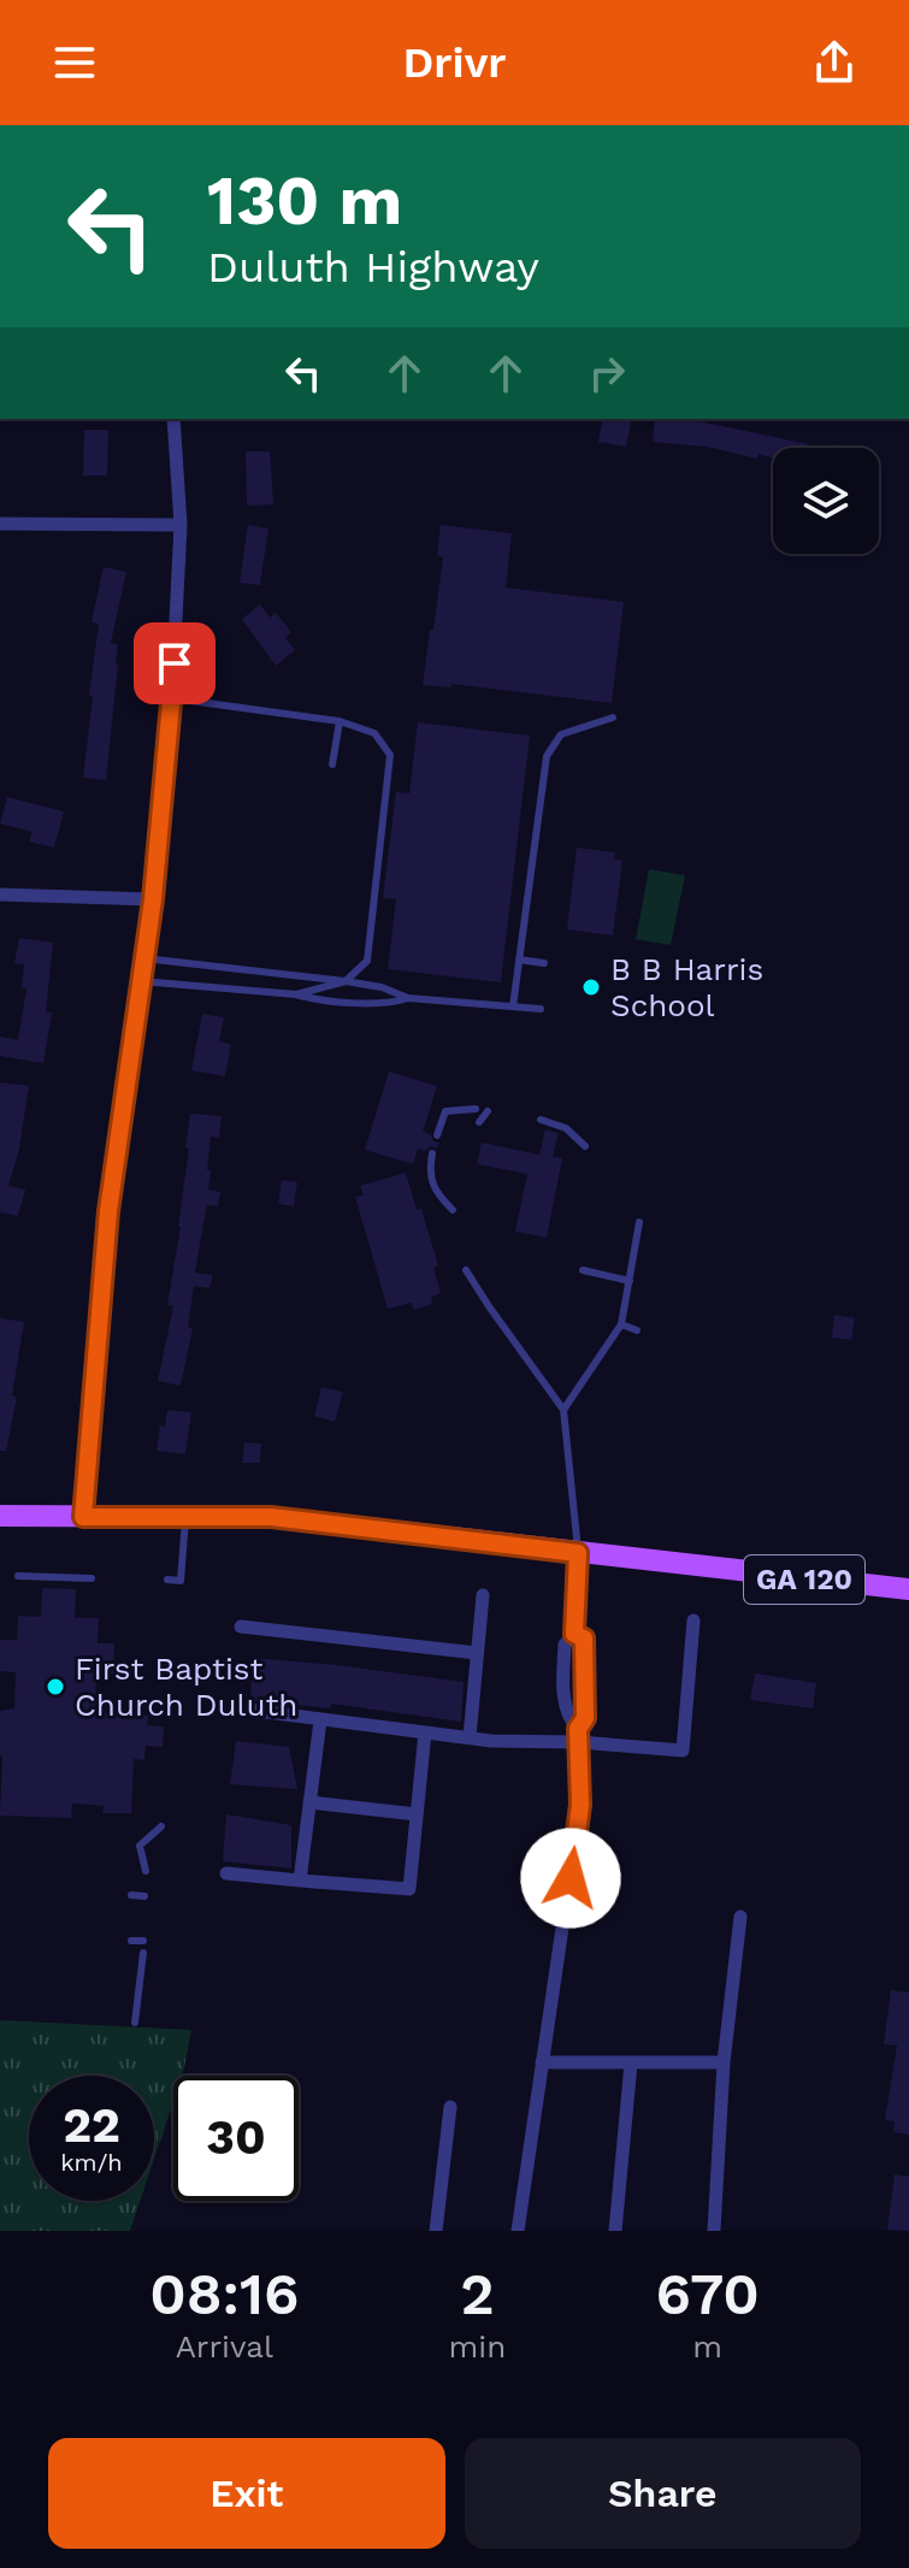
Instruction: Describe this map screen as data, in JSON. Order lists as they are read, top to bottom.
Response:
{
  "streets": {
    "main road": ["GA 120"]
  },
  "places": ["B B Harris School", "First Baptist Church Duluth"],
  "page": {
    "header": "Drivr",
    "turn": ["130 m", "Duluth Highway"],
    "speed": "22 km/h",
    "limit": "30",
    "eta": [
      "08:16",
      "Arrival",
      "2",
      "min",
      "670",
      "m"
    ],
    "buttons": ["Exit", "Share"]
  }
}
